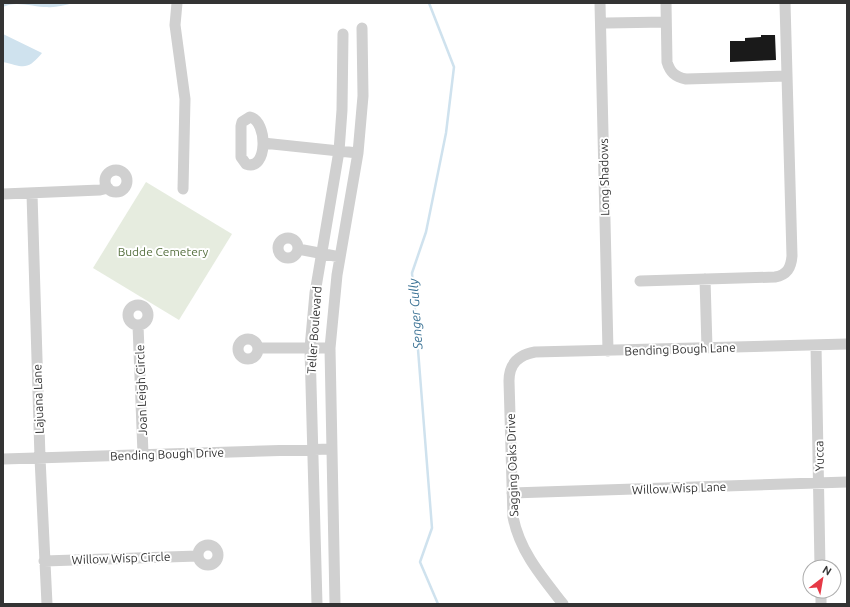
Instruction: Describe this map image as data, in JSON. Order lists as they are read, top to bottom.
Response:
{
  "streets": {
    "street": [
      "Long Shadows",
      "Teller Boulevard",
      "Bending Bough Lane",
      "Joan Leigh Circle",
      "Lajuana Lane",
      "Bending Bough Drive",
      "Yucca",
      "Sagging Oaks Drive",
      "Willow Wisp Lane",
      "Willow Wisp Circle"
    ]
  },
  "crossings": [
    ["Long Shadows", "Bending Bough Lane"],
    ["Teller Boulevard", "Bending Bough Drive"],
    ["Bending Bough Lane", "Yucca"],
    ["Bending Bough Lane", "Sagging Oaks Drive"],
    ["Joan Leigh Circle", "Bending Bough Drive"],
    ["Lajuana Lane", "Bending Bough Drive"],
    ["Lajuana Lane", "Willow Wisp Circle"],
    ["Yucca", "Willow Wisp Lane"],
    ["Sagging Oaks Drive", "Willow Wisp Lane"]
  ],
  "water": ["Senger Gully"],
  "parks": ["Budde Cemetery"],
  "north": "top right"
}
